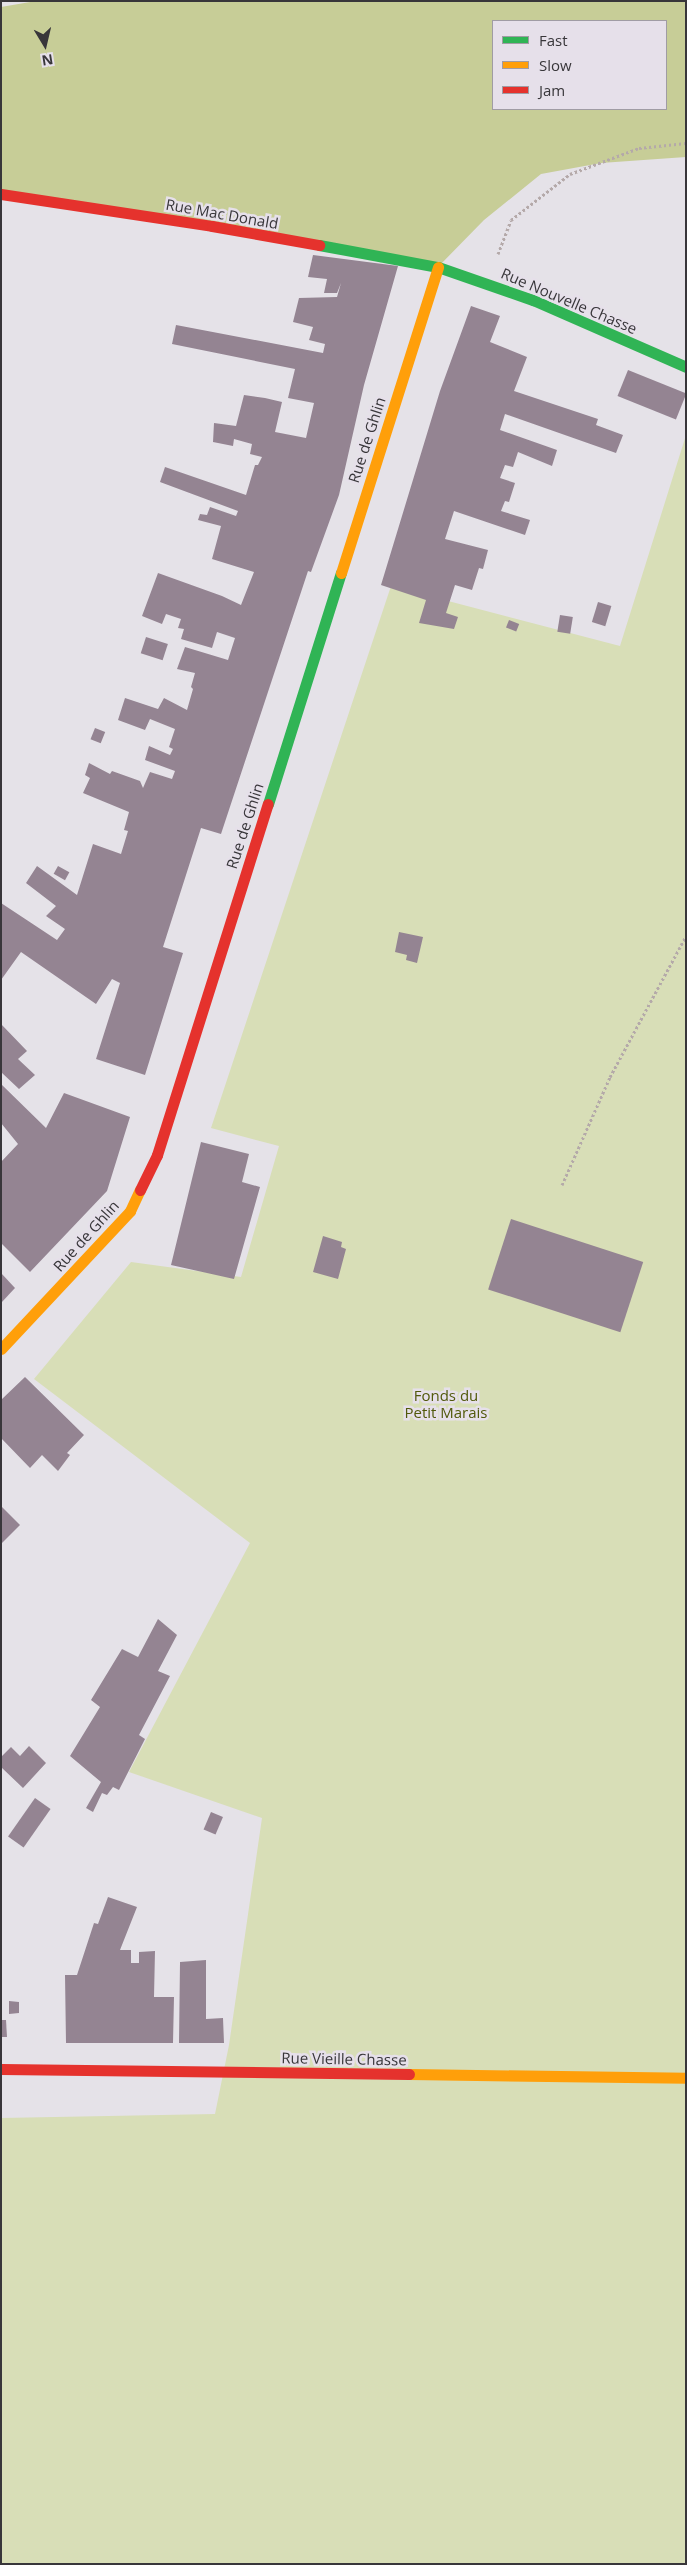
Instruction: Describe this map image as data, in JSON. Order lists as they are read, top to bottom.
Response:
{
  "streets": {
    "street": [
      "Rue Mac Donald",
      "Rue Nouvelle Chasse",
      "Rue de Ghlin",
      "Rue Vieille Chasse"
    ]
  },
  "crossings": [
    ["Rue Mac Donald", "Rue Nouvelle Chasse"],
    ["Rue Mac Donald", "Rue de Ghlin"],
    ["Rue Nouvelle Chasse", "Rue de Ghlin"]
  ],
  "parks": ["Fonds du Petit Marais"],
  "legend": ["Fast", "Slow", "Jam"],
  "north": "bottom"
}
